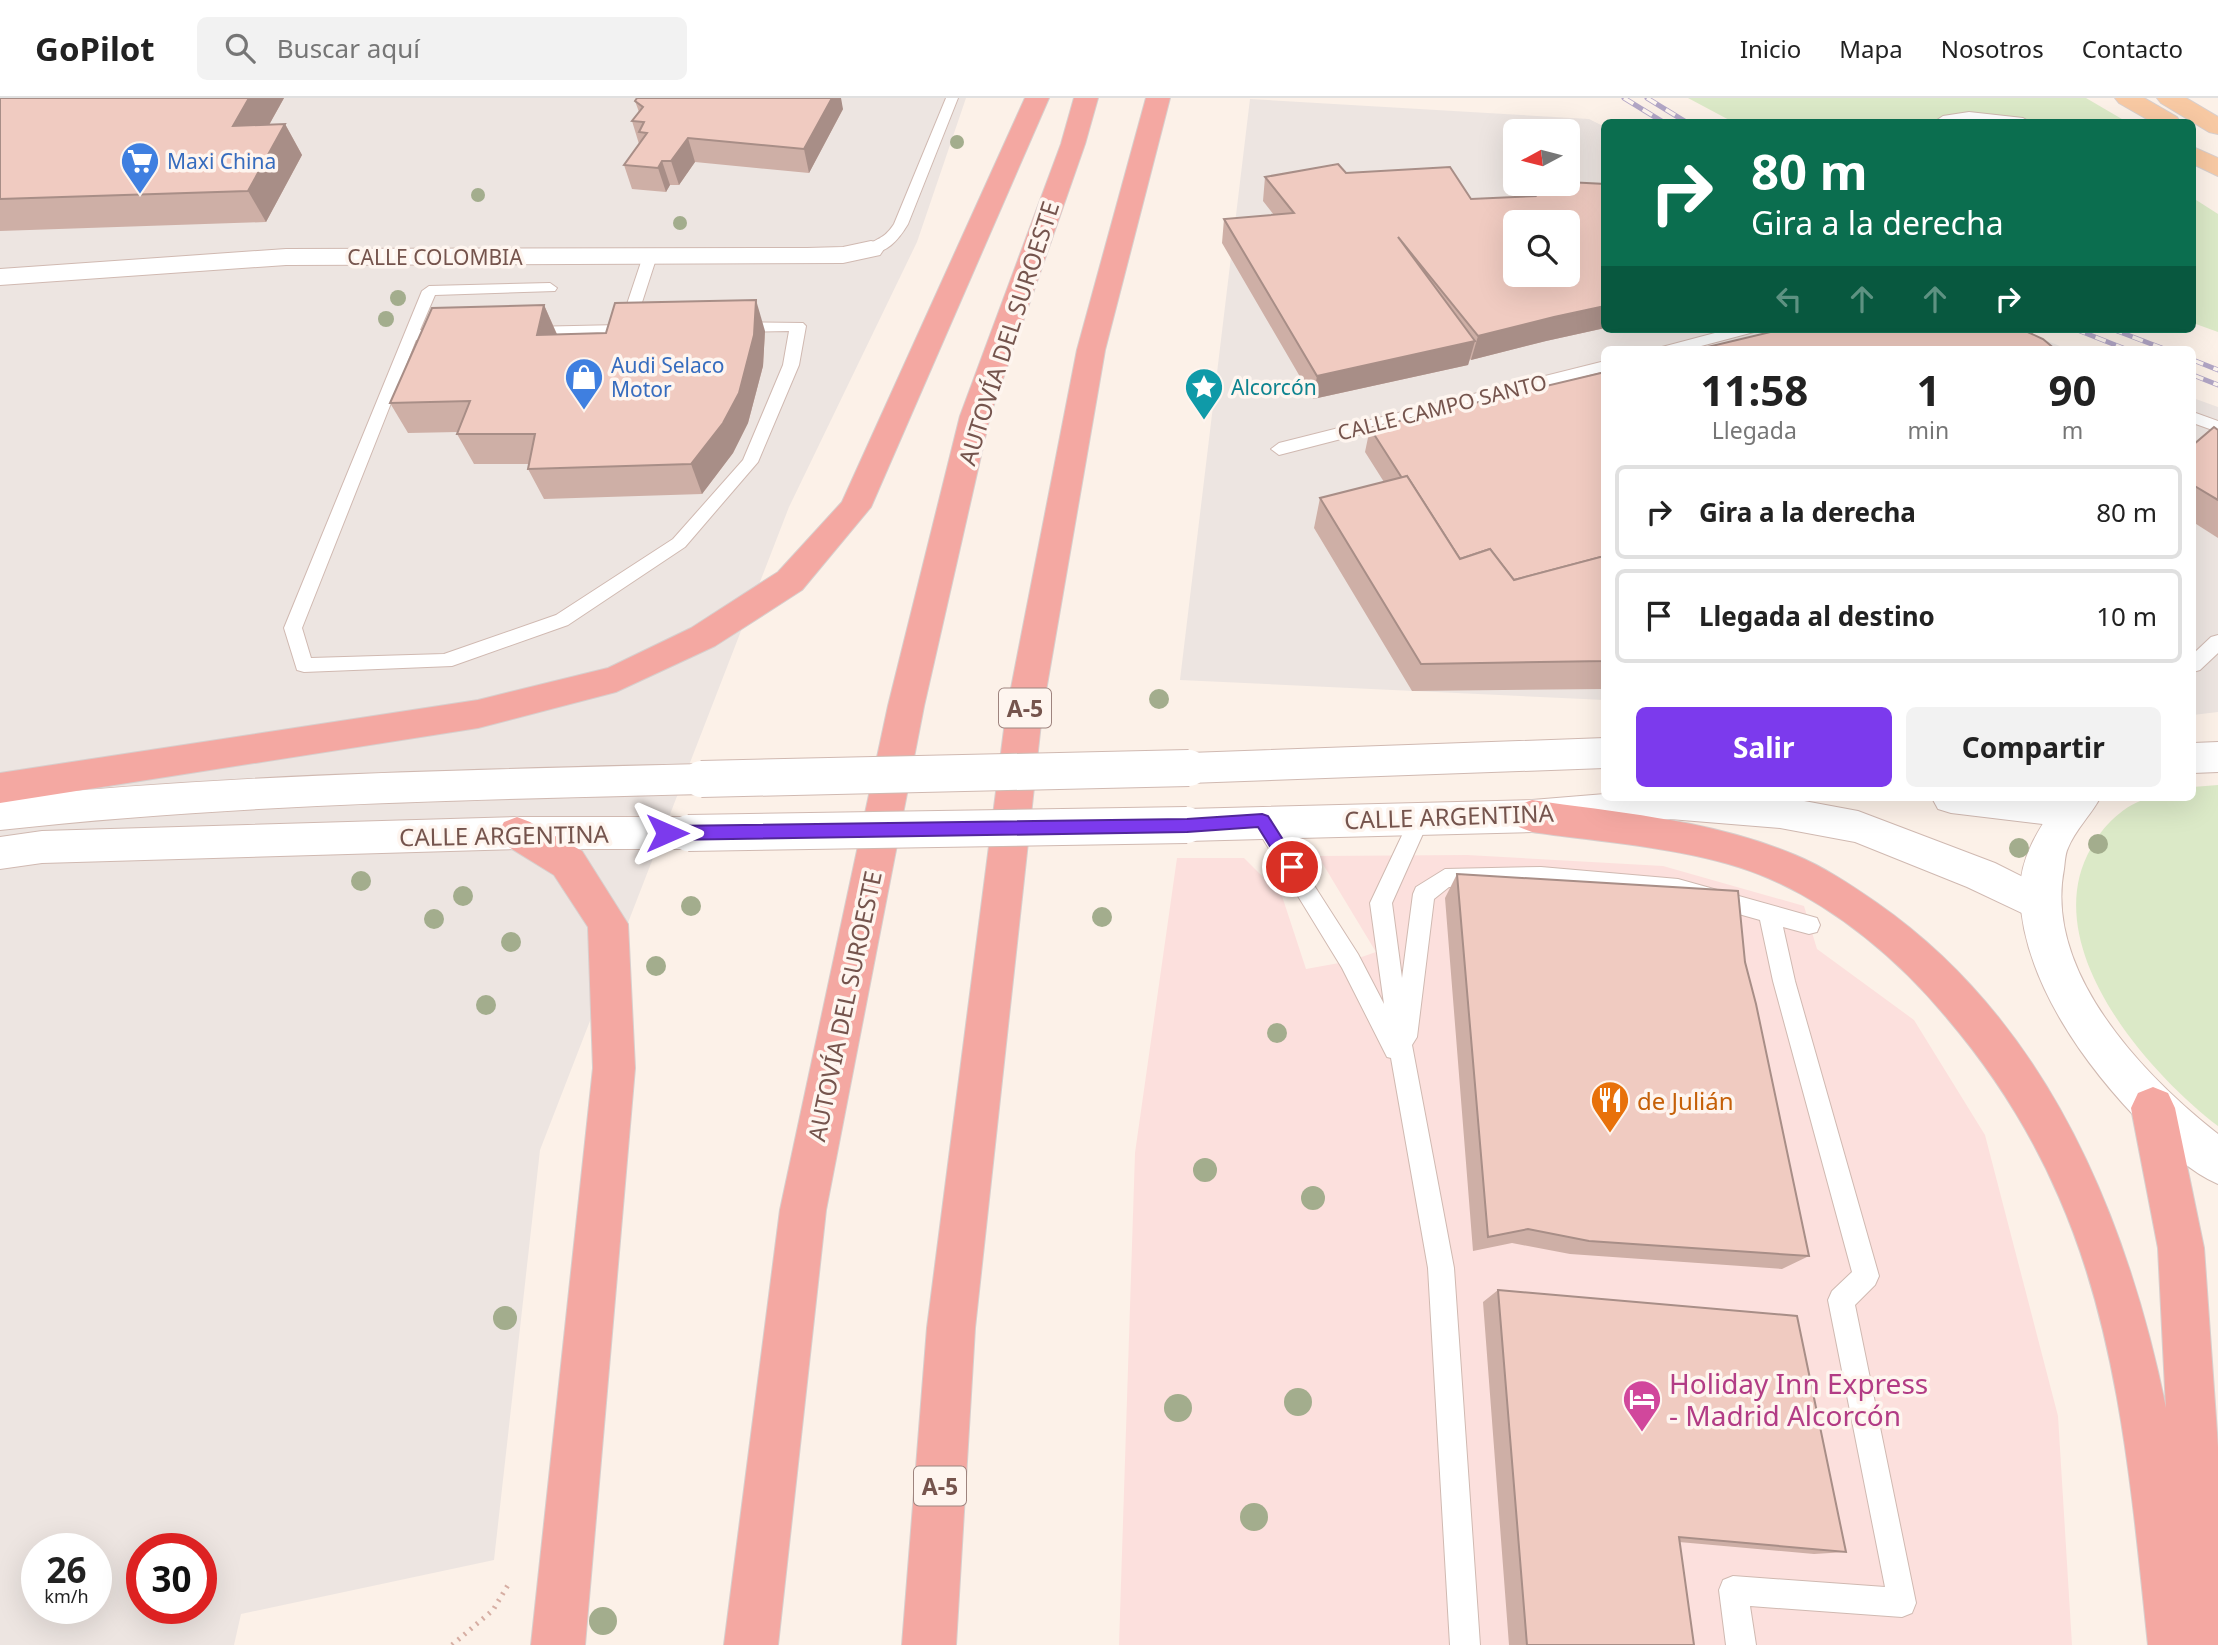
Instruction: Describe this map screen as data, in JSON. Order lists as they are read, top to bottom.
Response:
{
  "streets": {
    "highway": ["AUTOVÍA DEL SUROESTE", "A-5"],
    "street": ["CALLE COLOMBIA", "CALLE ARGENTINA"],
    "lane": ["CALLE CAMPO SANTO"]
  },
  "places": {
    "supermarket": ["Maxi China"],
    "shop": ["Audi Selaco Motor"],
    "place": ["Alcorcón"],
    "restaurant": ["de Julián"],
    "hotel": ["Holiday Inn Express - Madrid Alcorcón"]
  },
  "north": "left",
  "page": {
    "header": "GoPilot",
    "search": "Buscar aquí",
    "nav": [
      "Inicio",
      "Mapa",
      "Nosotros",
      "Contacto"
    ],
    "turn": ["80 m", "Gira a la derecha"],
    "eta": [
      "11:58",
      "Llegada",
      "1",
      "min",
      "90",
      "m"
    ],
    "list": [
      {
        "name": "Gira a la derecha",
        "value": "80 m"
      },
      {
        "name": "Llegada al destino",
        "value": "10 m"
      }
    ],
    "buttons": ["Salir", "Compartir"],
    "speed": "26 km/h",
    "limit": "30"
  }
}
